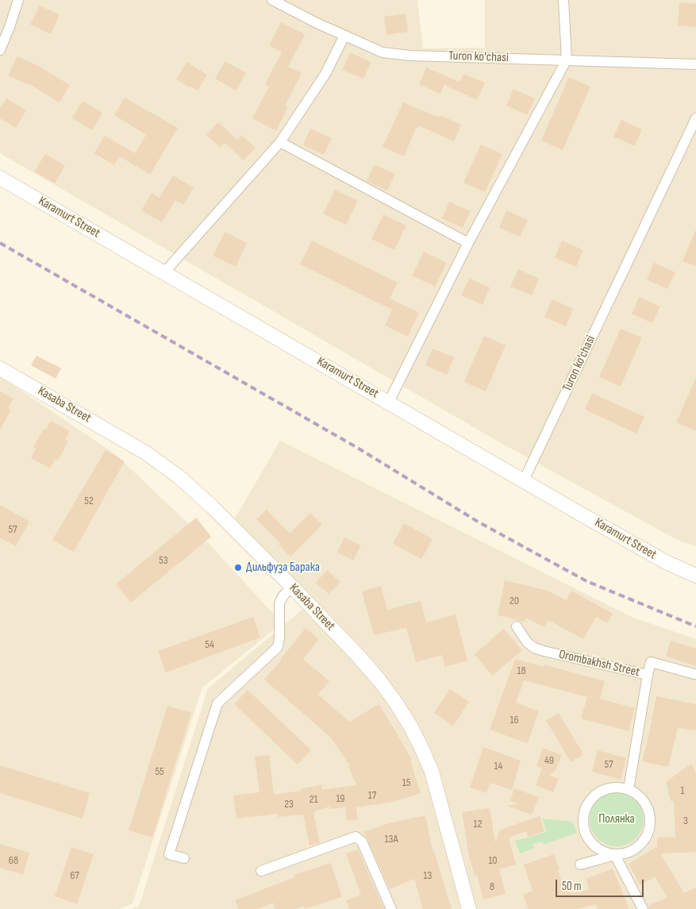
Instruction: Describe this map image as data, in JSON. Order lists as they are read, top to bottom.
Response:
{
  "streets": {
    "main road": ["Karamurt Street", "Kasaba Street"],
    "street": ["Turon ko'chasi", "Orombakhsh Street"]
  },
  "crossings": [
    ["Turon ko'chasi", "Karamurt Street"]
  ],
  "parks": ["Полянка"],
  "places": ["Дильфуза Барака"],
  "house_numbers": [
    "52",
    "57",
    "53",
    "20",
    "54",
    "18",
    "16",
    "49",
    "57",
    "14",
    "55",
    "15",
    "1",
    "17",
    "19",
    "21",
    "23",
    "3",
    "12",
    "13А",
    "68",
    "10",
    "67",
    "13",
    "8"
  ],
  "scale_bar": "50 m"
}
